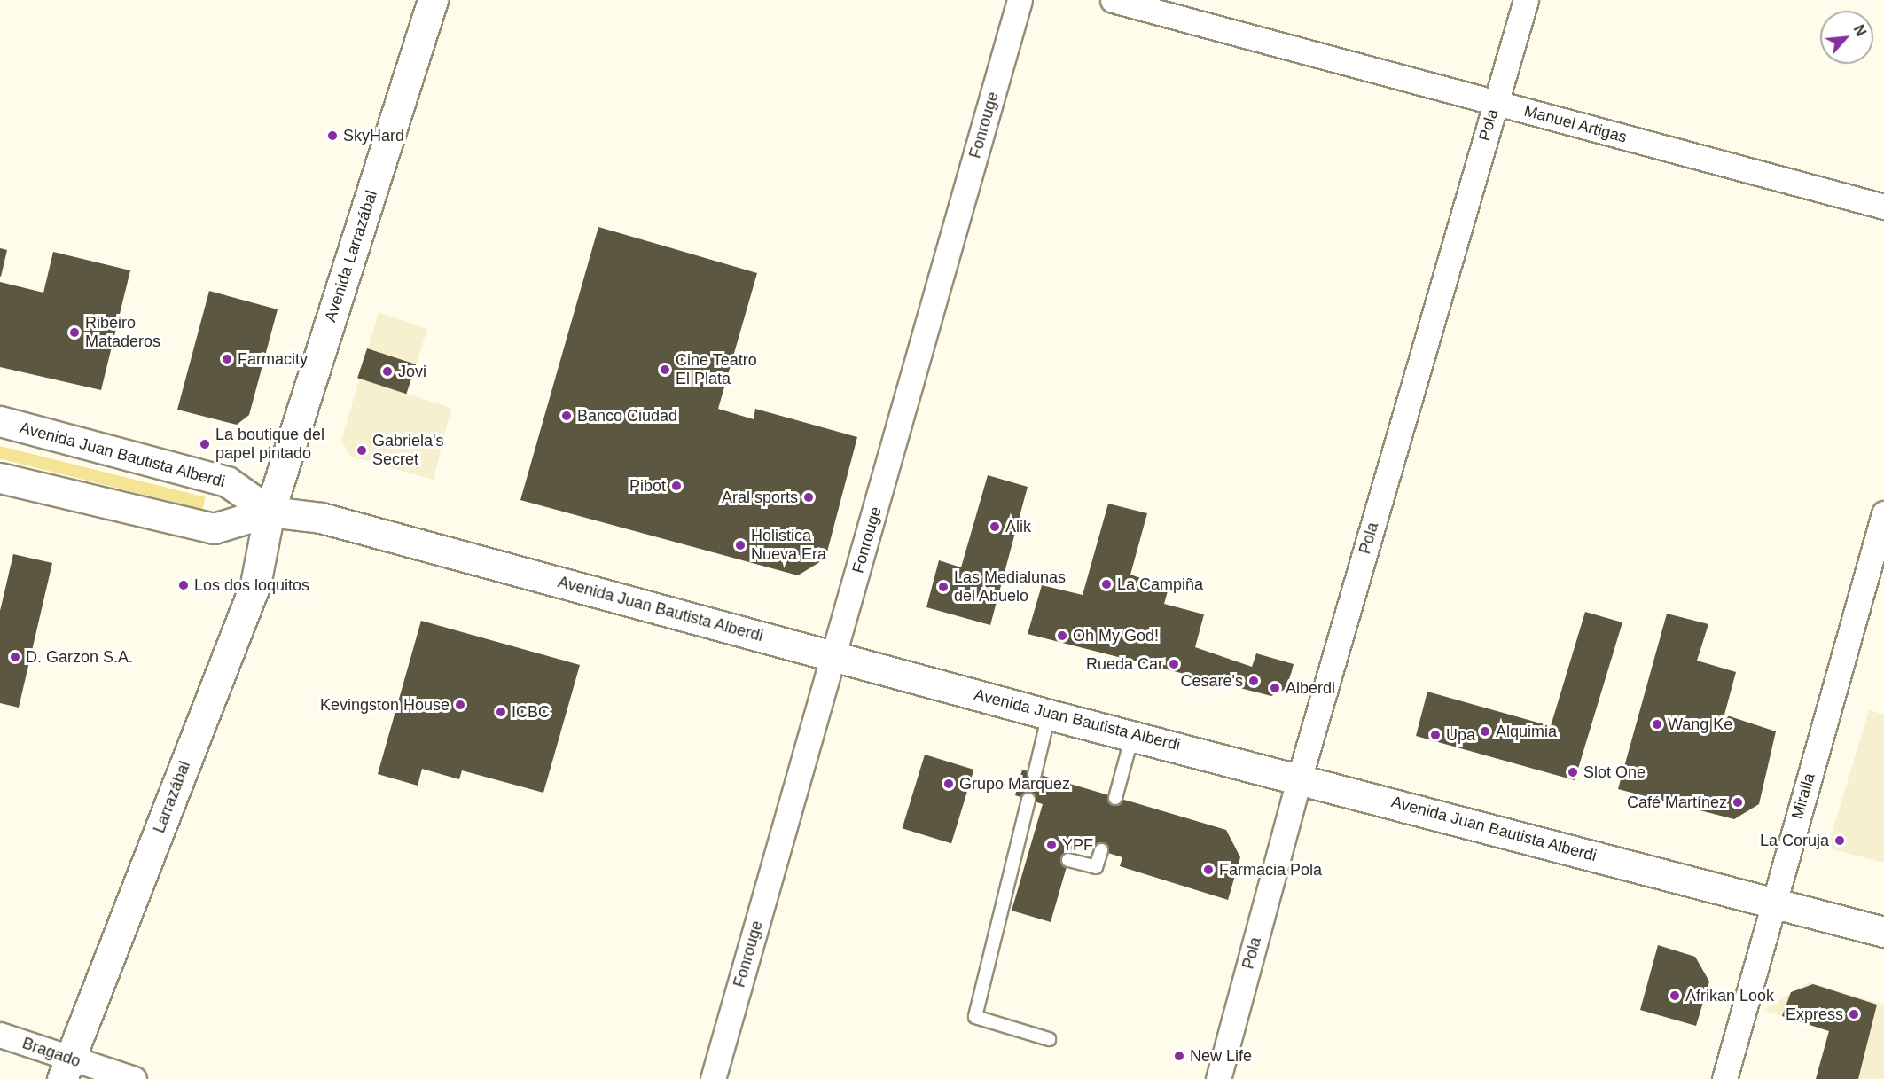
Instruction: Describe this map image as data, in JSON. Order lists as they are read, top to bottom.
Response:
{
  "streets": {
    "main road": ["Avenida Larrazábal", "Avenida Juan Bautista Alberdi", "Larrazábal"],
    "street": [
      "Manuel Artigas",
      "Fonrouge",
      "Pola",
      "Miralla",
      "Bragado"
    ]
  },
  "crossings": [
    ["Manuel Artigas", "Pola"],
    ["Fonrouge", "Avenida Juan Bautista Alberdi"],
    ["Pola", "Avenida Juan Bautista Alberdi"],
    ["Avenida Larrazábal", "Avenida Juan Bautista Alberdi"],
    ["Avenida Larrazábal", "Larrazábal"],
    ["Avenida Juan Bautista Alberdi", "Miralla"],
    ["Avenida Juan Bautista Alberdi", "Larrazábal"],
    ["Larrazábal", "Bragado"]
  ],
  "places": [
    "SkyHard",
    "Ribeiro Mataderos",
    "Farmacity",
    "Cine Teatro El Plata",
    "Jovi",
    "Banco Ciudad",
    "La boutique del papel pintado",
    "Gabriela's Secret",
    "Pibot",
    "Aral sports",
    "Alik",
    "Holistica Nueva Era",
    "La Campiña",
    "Los dos loquitos",
    "Las Medialunas del Abuelo",
    "Oh My God!",
    "D. Garzon S.A.",
    "Rueda Car",
    "Cesare's",
    "Alberdi",
    "Kevingston House",
    "ICBC",
    "Wang Ke",
    "Alquimia",
    "Upa",
    "Slot One",
    "Grupo Marquez",
    "Café Martínez",
    "La Coruja",
    "YPF",
    "Farmacia Pola",
    "Afrikan Look",
    "Express",
    "New Life"
  ],
  "north": "top right"
}
